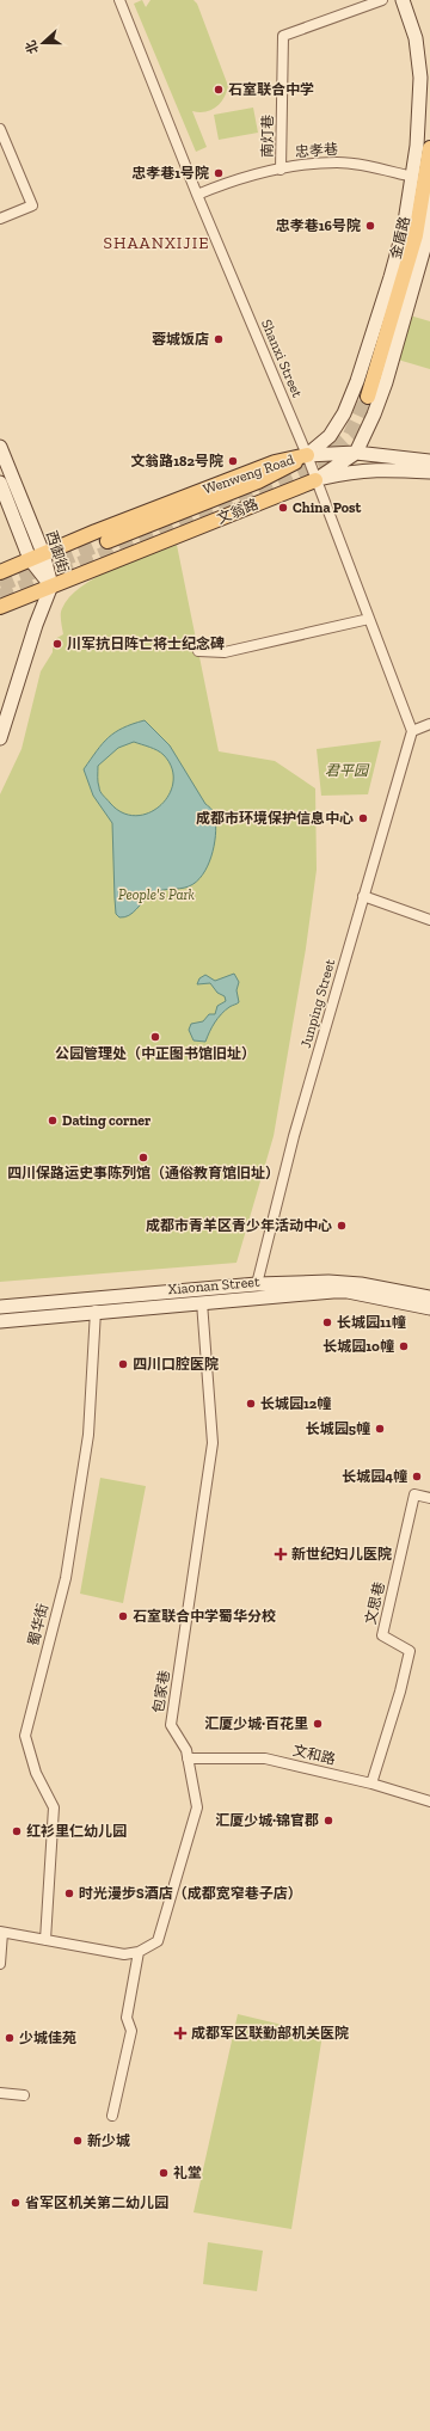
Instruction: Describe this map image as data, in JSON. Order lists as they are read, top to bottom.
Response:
{
  "streets": {
    "main road": [
      "金盾路",
      "Wenweng Road",
      "文翁路",
      "西御街",
      "Xiaonan Street"
    ],
    "street": [
      "南灯巷",
      "忠孝巷",
      "Shanxi Street",
      "Junping Street",
      "文思巷",
      "蜀华街",
      "包家巷",
      "文和路"
    ]
  },
  "crossings": [
    ["南灯巷", "忠孝巷"],
    ["忠孝巷", "金盾路"],
    ["忠孝巷", "Shanxi Street"],
    ["金盾路", "Shanxi Street"],
    ["金盾路", "Wenweng Road"],
    ["金盾路", "文翁路"],
    ["Shanxi Street", "Wenweng Road"],
    ["Shanxi Street", "文翁路"],
    ["Shanxi Street", "Junping Street"],
    ["Wenweng Road", "西御街"],
    ["文翁路", "西御街"],
    ["Junping Street", "Xiaonan Street"],
    ["Xiaonan Street", "蜀华街"],
    ["Xiaonan Street", "包家巷"],
    ["文思巷", "文和路"],
    ["包家巷", "文和路"]
  ],
  "districts": ["SHAANXIJIE"],
  "parks": ["君平园", "People's Park"],
  "places": {
    "other": [
      "石室联合中学",
      "忠孝巷1号院",
      "忠孝巷16号院",
      "蓉城饭店",
      "文翁路182号院",
      "China Post",
      "川军抗日阵亡将士纪念碑",
      "成都市环境保护信息中心",
      "公园管理处（中正图书馆旧址）",
      "Dating corner",
      "四川保路运史事陈列馆（通俗教育馆旧址）",
      "成都市青羊区青少年活动中心",
      "长城园11幢",
      "长城园10幢",
      "四川口腔医院",
      "长城园12幢",
      "长城园5幢",
      "长城园4幢",
      "石室联合中学蜀华分校",
      "汇厦少城·百花里",
      "汇厦少城·锦官郡",
      "红衫里仁幼儿园",
      "时光漫步S酒店（成都宽窄巷子店）",
      "少城佳苑",
      "新少城",
      "礼堂",
      "省军区机关第二幼儿园"
    ],
    "health": ["新世纪妇儿医院", "成都军区联勤部机关医院"]
  },
  "north": "left"
}
